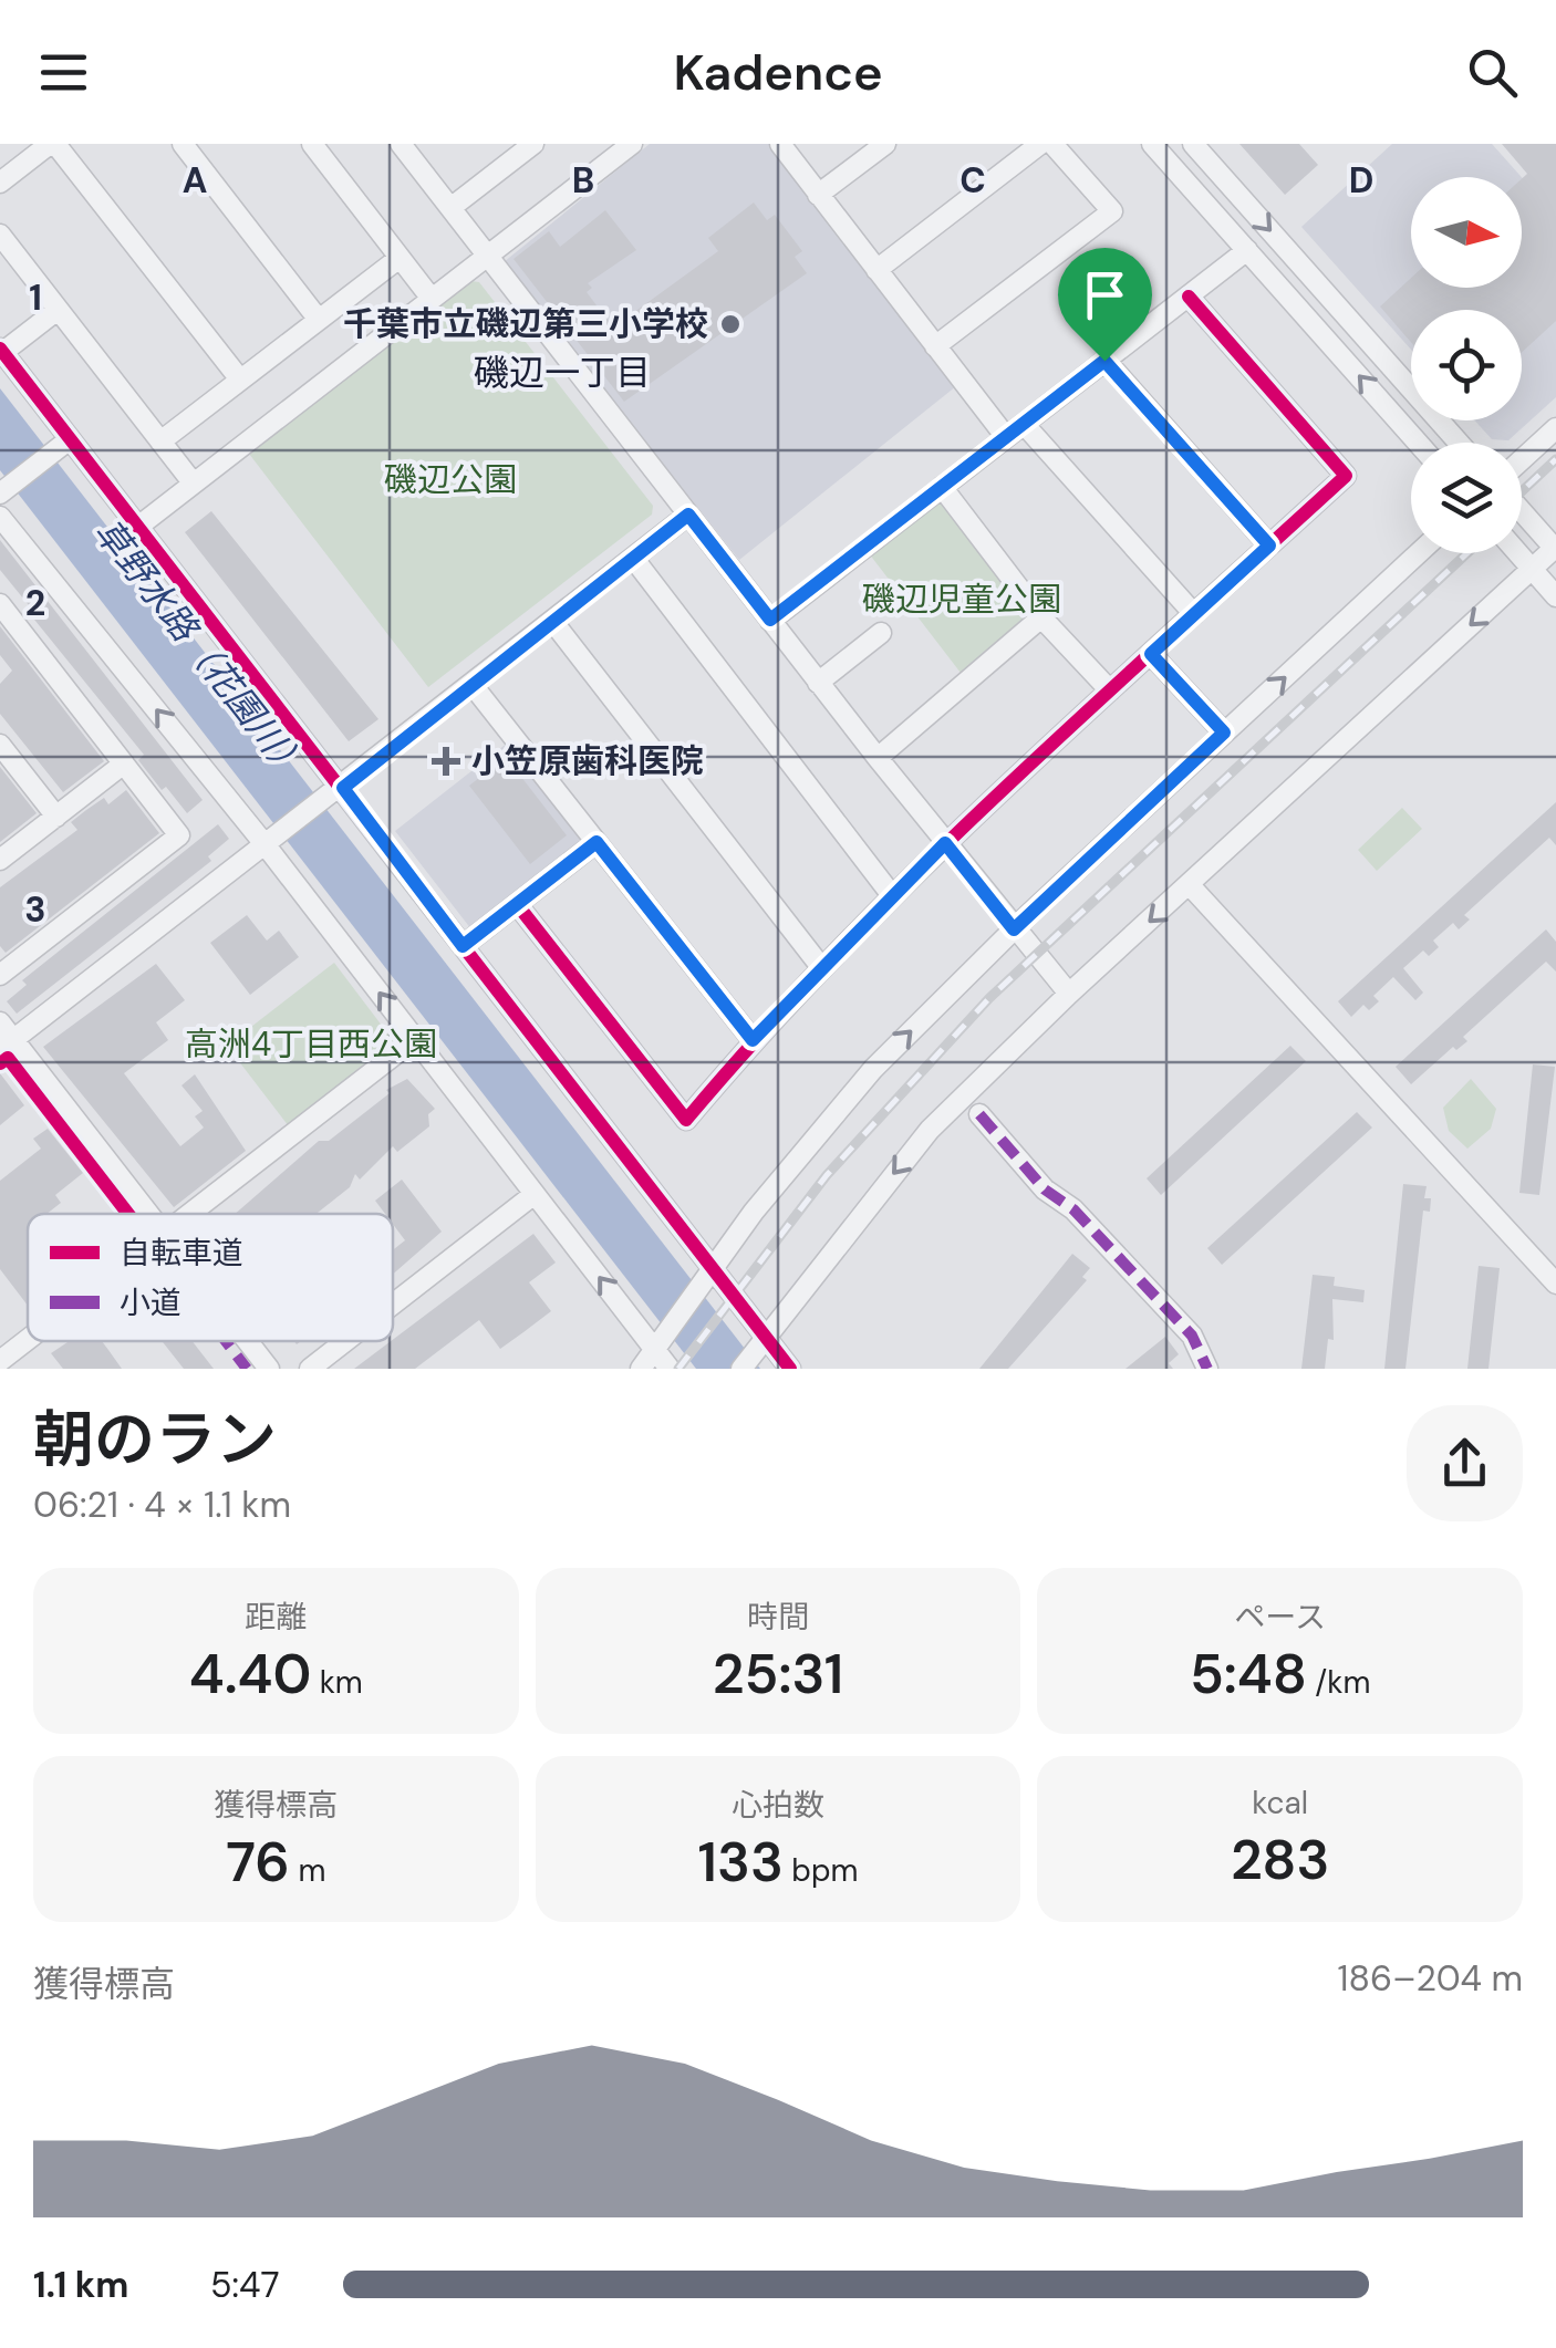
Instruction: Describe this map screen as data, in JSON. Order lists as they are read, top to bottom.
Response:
{
  "districts": ["磯辺一丁目"],
  "water": ["草野水路（花園川）"],
  "parks": ["磯辺公園", "磯辺児童公園", "高洲4丁目西公園"],
  "places": {
    "other": ["千葉市立磯辺第三小学校"],
    "health": ["小笠原歯科医院"]
  },
  "legend": ["自転車道", "小道"],
  "north": "right",
  "page": {
    "header": "Kadence",
    "heading": ["朝のラン", "06:21 · 4 × 1.1 km"],
    "stats": [
      ["距離", "4.40 km"],
      ["時間", "25:31"],
      ["ペース", "5:48 /km"],
      ["獲得標高", "76 m"],
      ["心拍数", "133 bpm"],
      ["kcal", "283"]
    ],
    "chart": ["獲得標高", "186–204 m"],
    "list": [
      {
        "name": "1.1 km",
        "note": "5:47"
      }
    ]
  },
  "grid": {
    "columns": [
      "A",
      "B",
      "C",
      "D"
    ],
    "rows": ["1", "2", "3"]
  }
}
